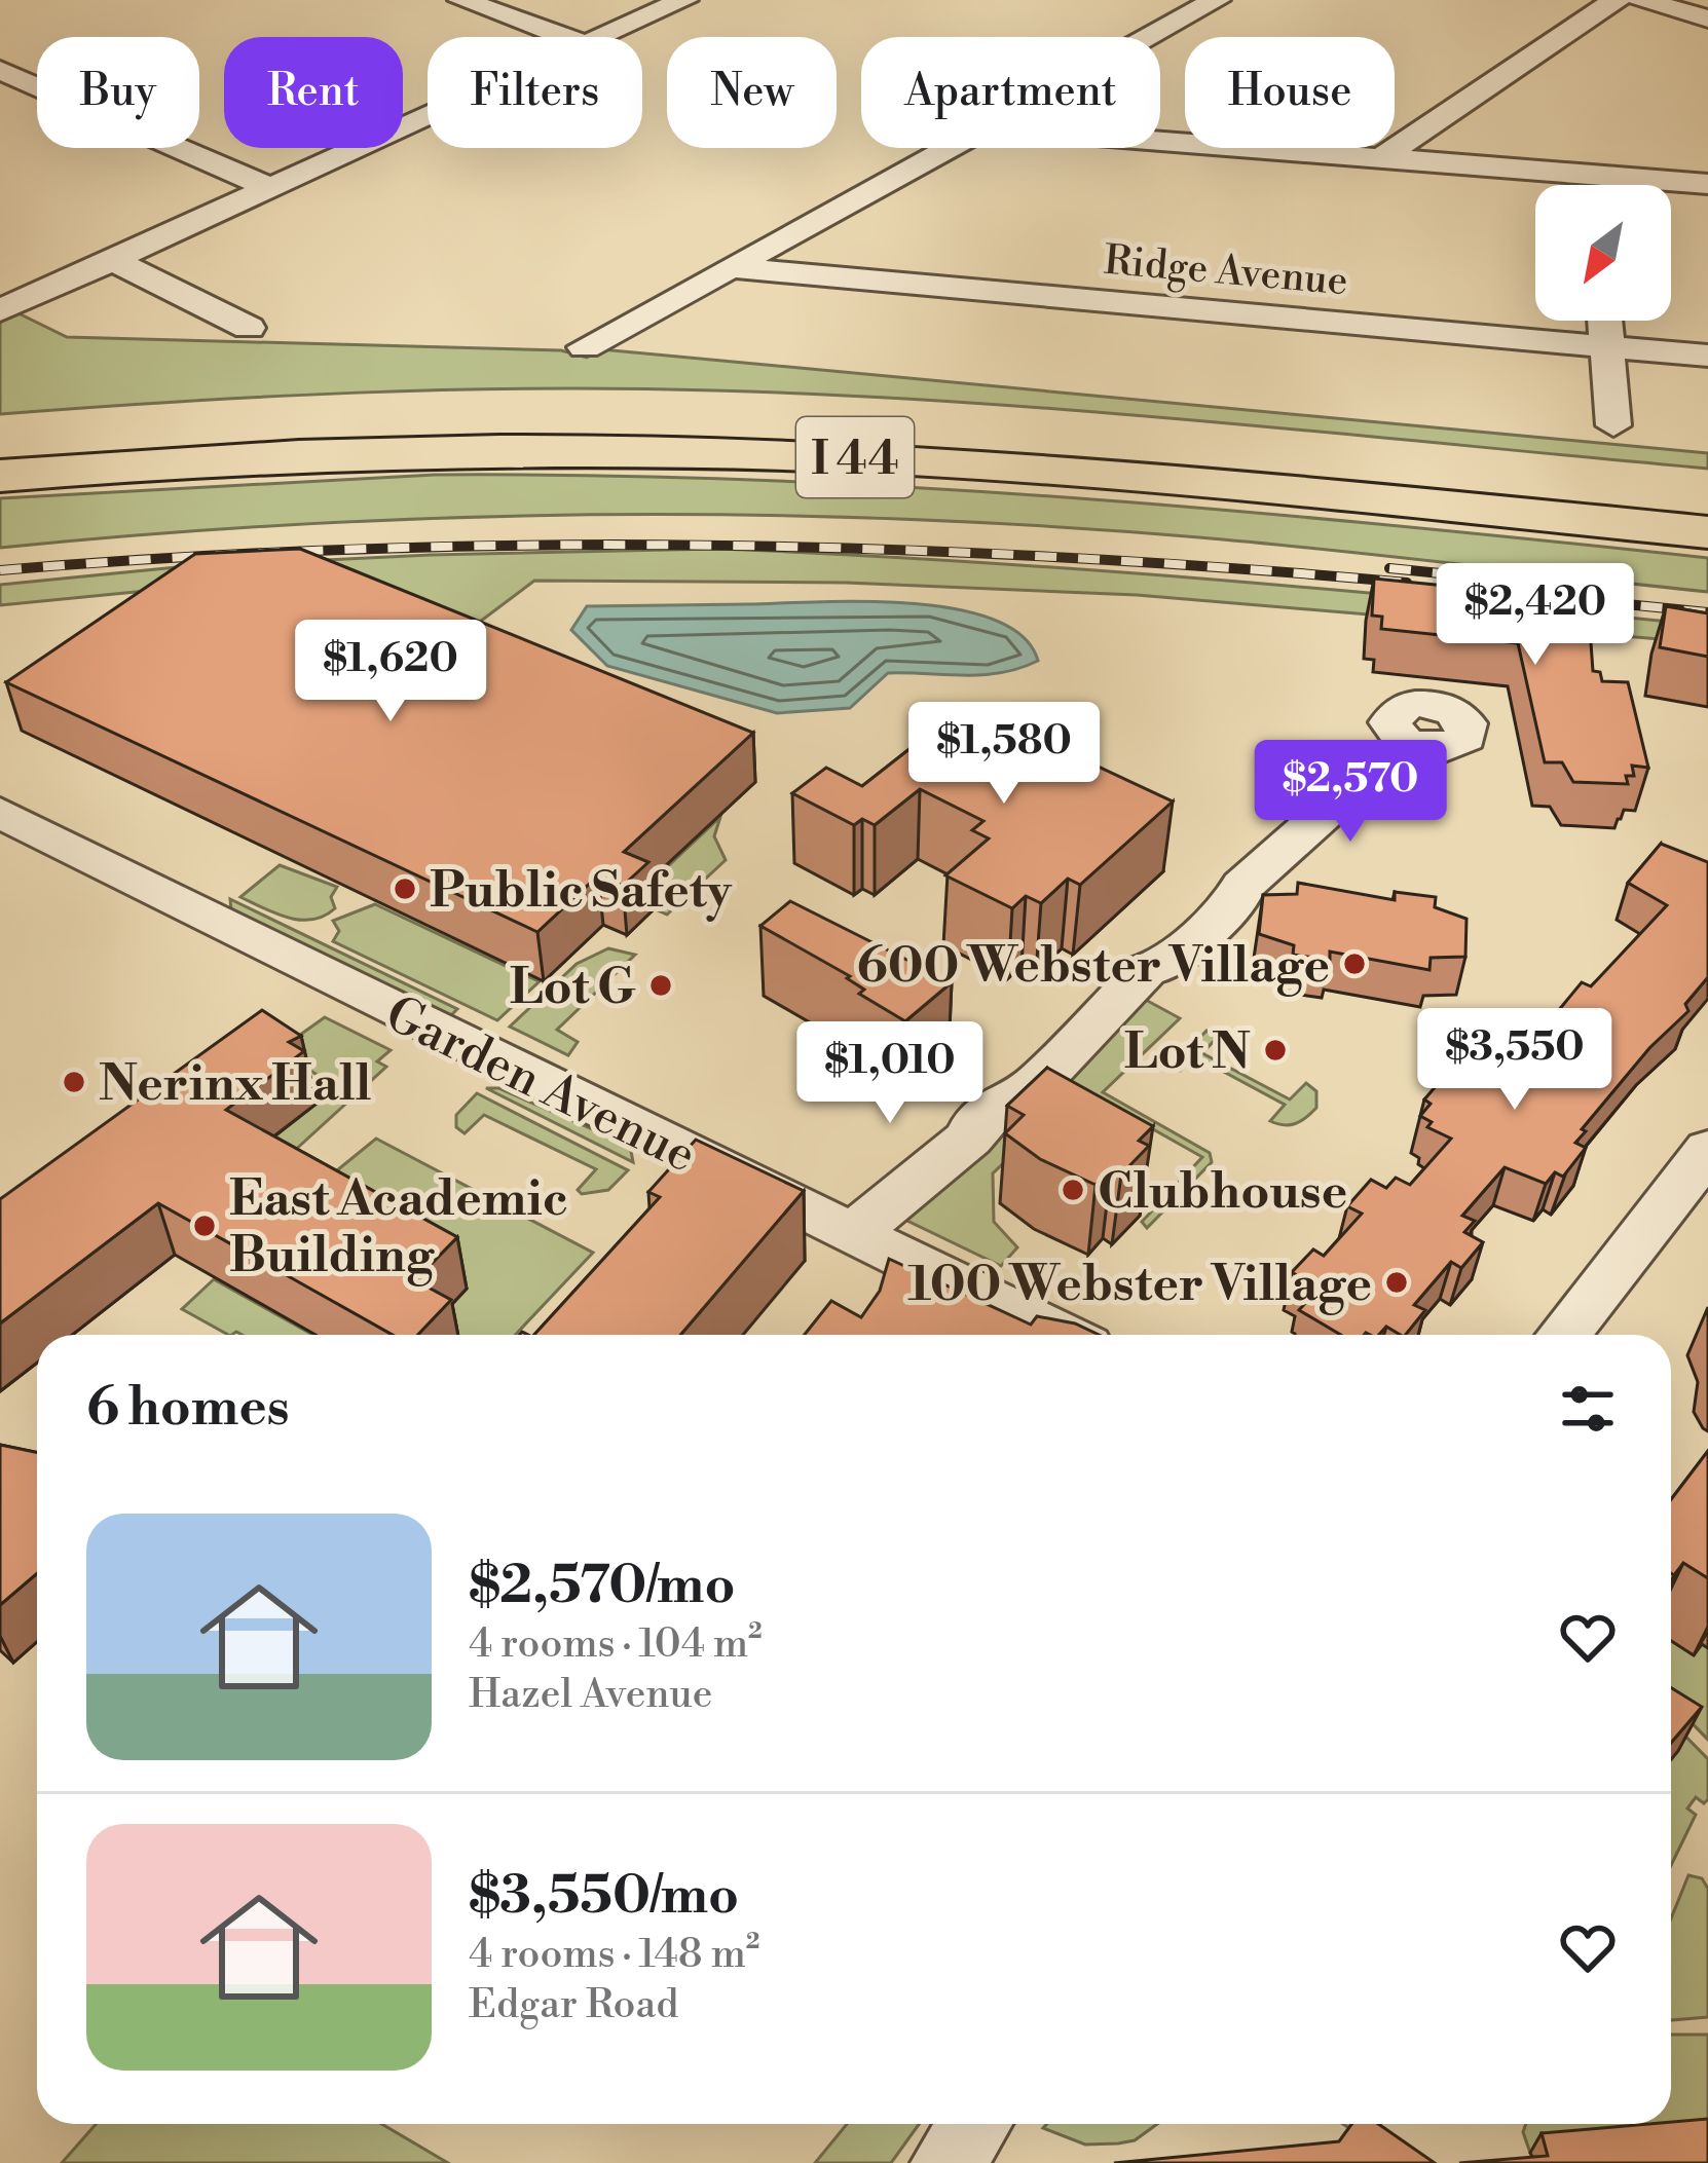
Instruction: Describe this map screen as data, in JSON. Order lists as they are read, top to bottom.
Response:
{
  "streets": {
    "highway": ["I 44"],
    "street": ["Ridge Avenue", "Garden Avenue"]
  },
  "places": [
    "Public Safety",
    "600 Webster Village",
    "Lot G",
    "Lot N",
    "Nerinx Hall",
    "Clubhouse",
    "East Academic Building",
    "100 Webster Village"
  ],
  "north": "bottom left",
  "page": {
    "chip": [
      "Buy",
      "Rent",
      "Filters",
      "New",
      "Apartment",
      "House"
    ],
    "price": [
      "$2,420",
      "$1,620",
      "$1,580",
      "$2,570",
      "$3,550",
      "$1,010"
    ],
    "heading": "6 homes",
    "list": [
      {
        "name": "$2,570/mo",
        "note": "4 rooms · 104 m² · Hazel Avenue"
      },
      {
        "name": "$3,550/mo",
        "note": "4 rooms · 148 m² · Edgar Road"
      }
    ]
  }
}
